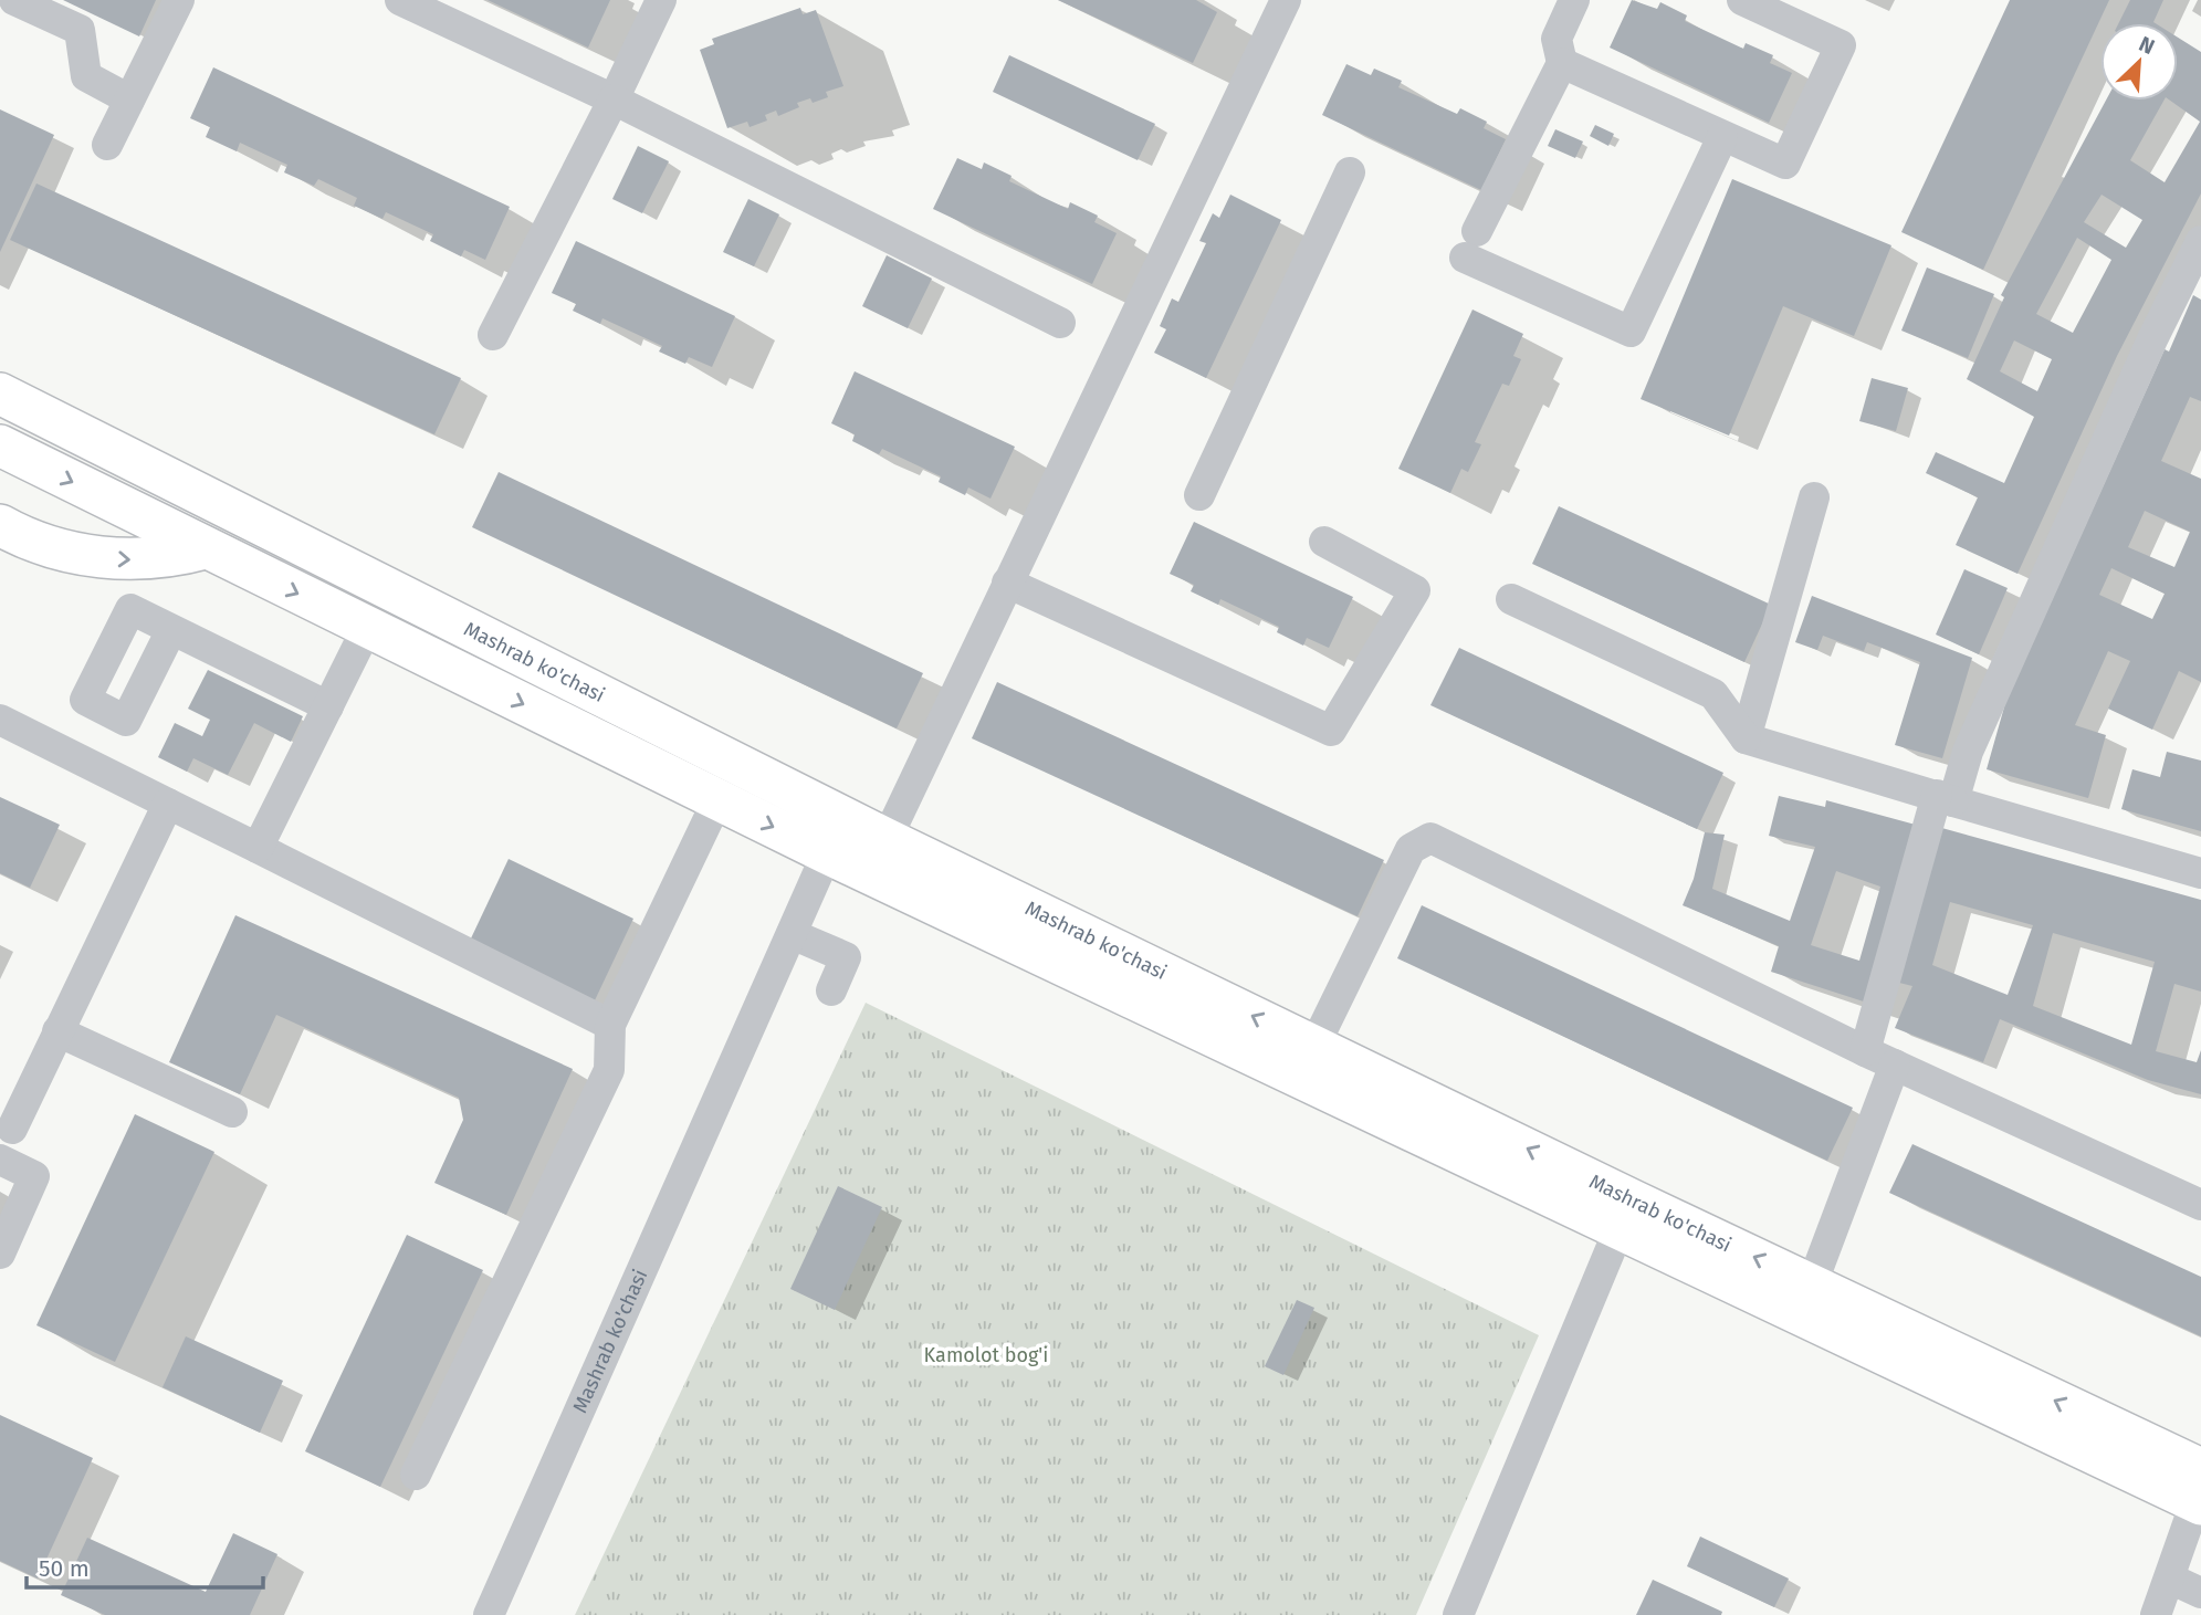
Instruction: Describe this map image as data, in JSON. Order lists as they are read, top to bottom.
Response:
{
  "streets": {
    "main road": ["Mashrab ko'chasi"]
  },
  "parks": ["Kamolot bog'i"],
  "scale_bar": "50 m",
  "north": "top right"
}
